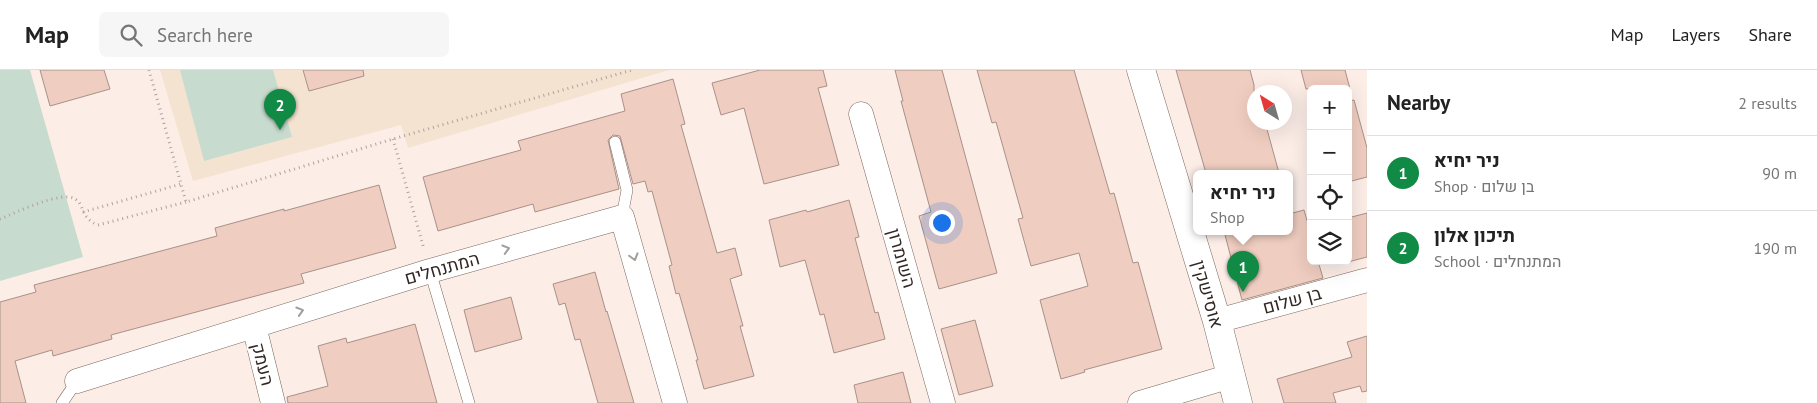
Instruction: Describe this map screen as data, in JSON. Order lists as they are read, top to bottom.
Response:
{
  "streets": {
    "street": [
      "השומרון",
      "המתנחלים",
      "אוסישקין",
      "בן שלום",
      "העמק"
    ]
  },
  "crossings": [
    ["המתנחלים", "העמק"],
    ["אוסישקין", "בן שלום"]
  ],
  "one_way": ["המתנחלים"],
  "north": "top left",
  "page": {
    "header": "Map",
    "search": "Search here",
    "nav": ["Map", "Layers", "Share"],
    "heading": ["Nearby", "2 results"],
    "map_buttons": ["+", "−"],
    "pins": ["2", "1"],
    "list": [
      {
        "mark": "1",
        "name": "ניר יחיא",
        "note": "Shop · בן שלום",
        "value": "90 m"
      },
      {
        "mark": "2",
        "name": "תיכון אלון",
        "note": "School · המתנחלים",
        "value": "190 m"
      }
    ],
    "popup": ["ניר יחיא", "Shop"]
  }
}
